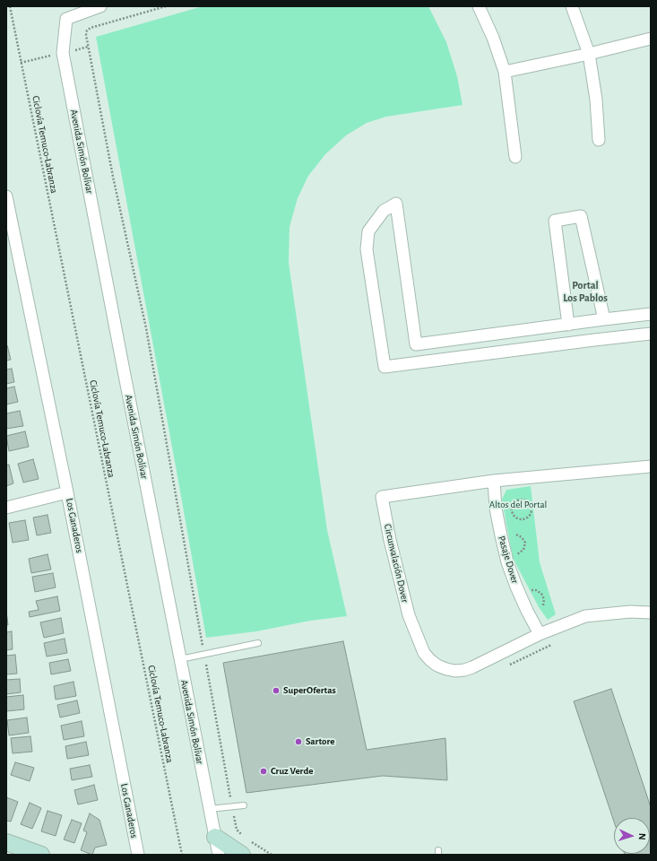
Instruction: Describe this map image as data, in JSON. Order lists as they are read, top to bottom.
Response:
{
  "streets": {
    "street": [
      "Avenida Simón Bolívar",
      "Los Ganaderos",
      "Pasaje Dover",
      "Circunvalación Dover"
    ],
    "path": ["Ciclovía Temuco-Labranza"]
  },
  "crossings": [
    ["Pasaje Dover", "Circunvalación Dover"]
  ],
  "districts": ["Portal Los Pablos"],
  "parks": ["Altos del Portal"],
  "places": ["SuperOfertas", "Sartore", "Cruz Verde"],
  "north": "right"
}
